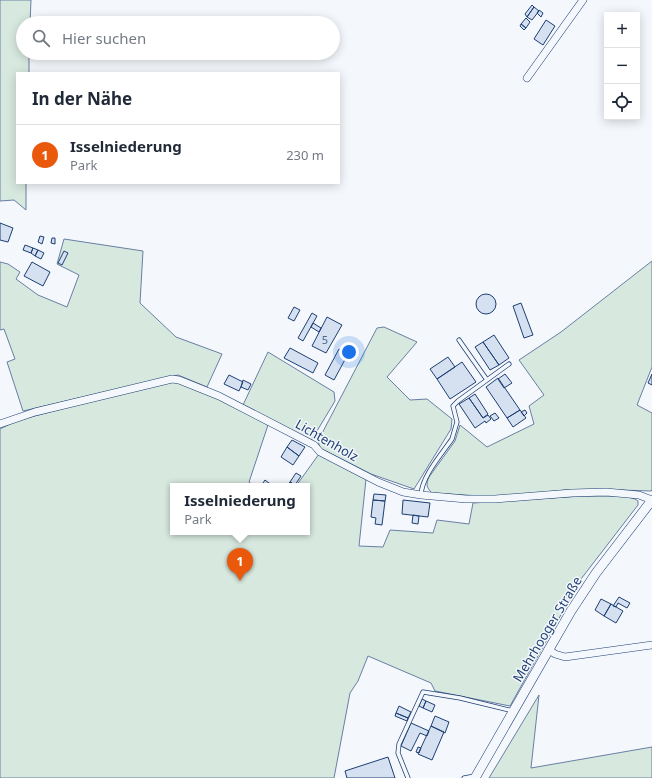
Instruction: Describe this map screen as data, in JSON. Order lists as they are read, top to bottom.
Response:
{
  "streets": {
    "main road": ["Mehrhooger Straße"],
    "street": ["Lichtenholz"]
  },
  "crossings": [
    ["Lichtenholz", "Mehrhooger Straße"]
  ],
  "house_numbers": ["5"],
  "page": {
    "map_buttons": ["+", "−"],
    "search": "Hier suchen",
    "heading": "In der Nähe",
    "list": [
      {
        "mark": "1",
        "name": "Isselniederung",
        "note": "Park",
        "value": "230 m"
      }
    ],
    "popup": ["Isselniederung", "Park"],
    "pins": "1"
  }
}
